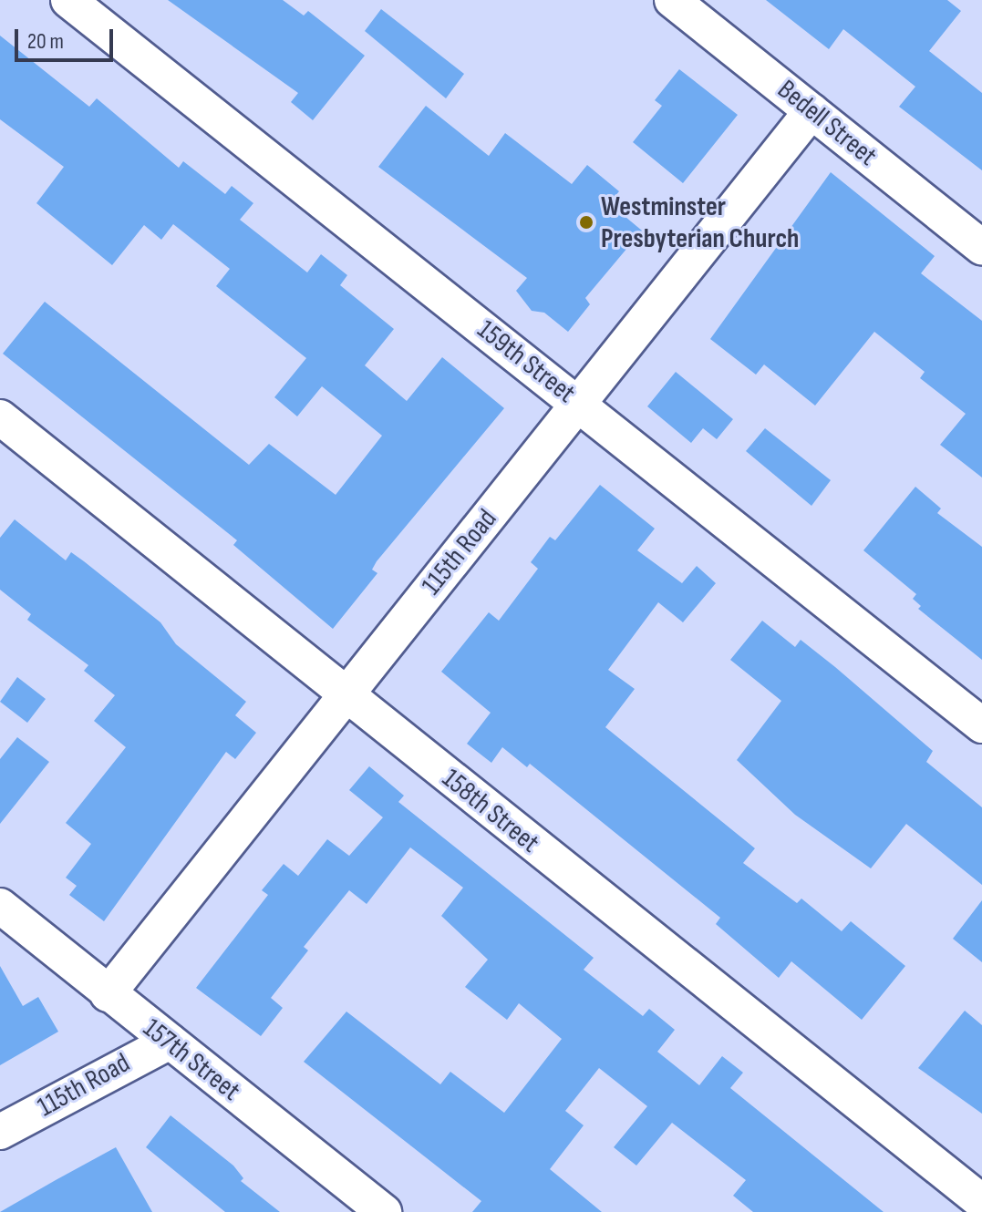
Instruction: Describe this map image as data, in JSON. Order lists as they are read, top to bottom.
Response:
{
  "streets": {
    "street": [
      "Bedell Street",
      "159th Street",
      "115th Road",
      "158th Street",
      "157th Street"
    ]
  },
  "crossings": [
    ["Bedell Street", "115th Road"],
    ["159th Street", "115th Road"],
    ["115th Road", "158th Street"],
    ["115th Road", "157th Street"]
  ],
  "places": ["Westminster Presbyterian Church"],
  "scale_bar": "20 m"
}
